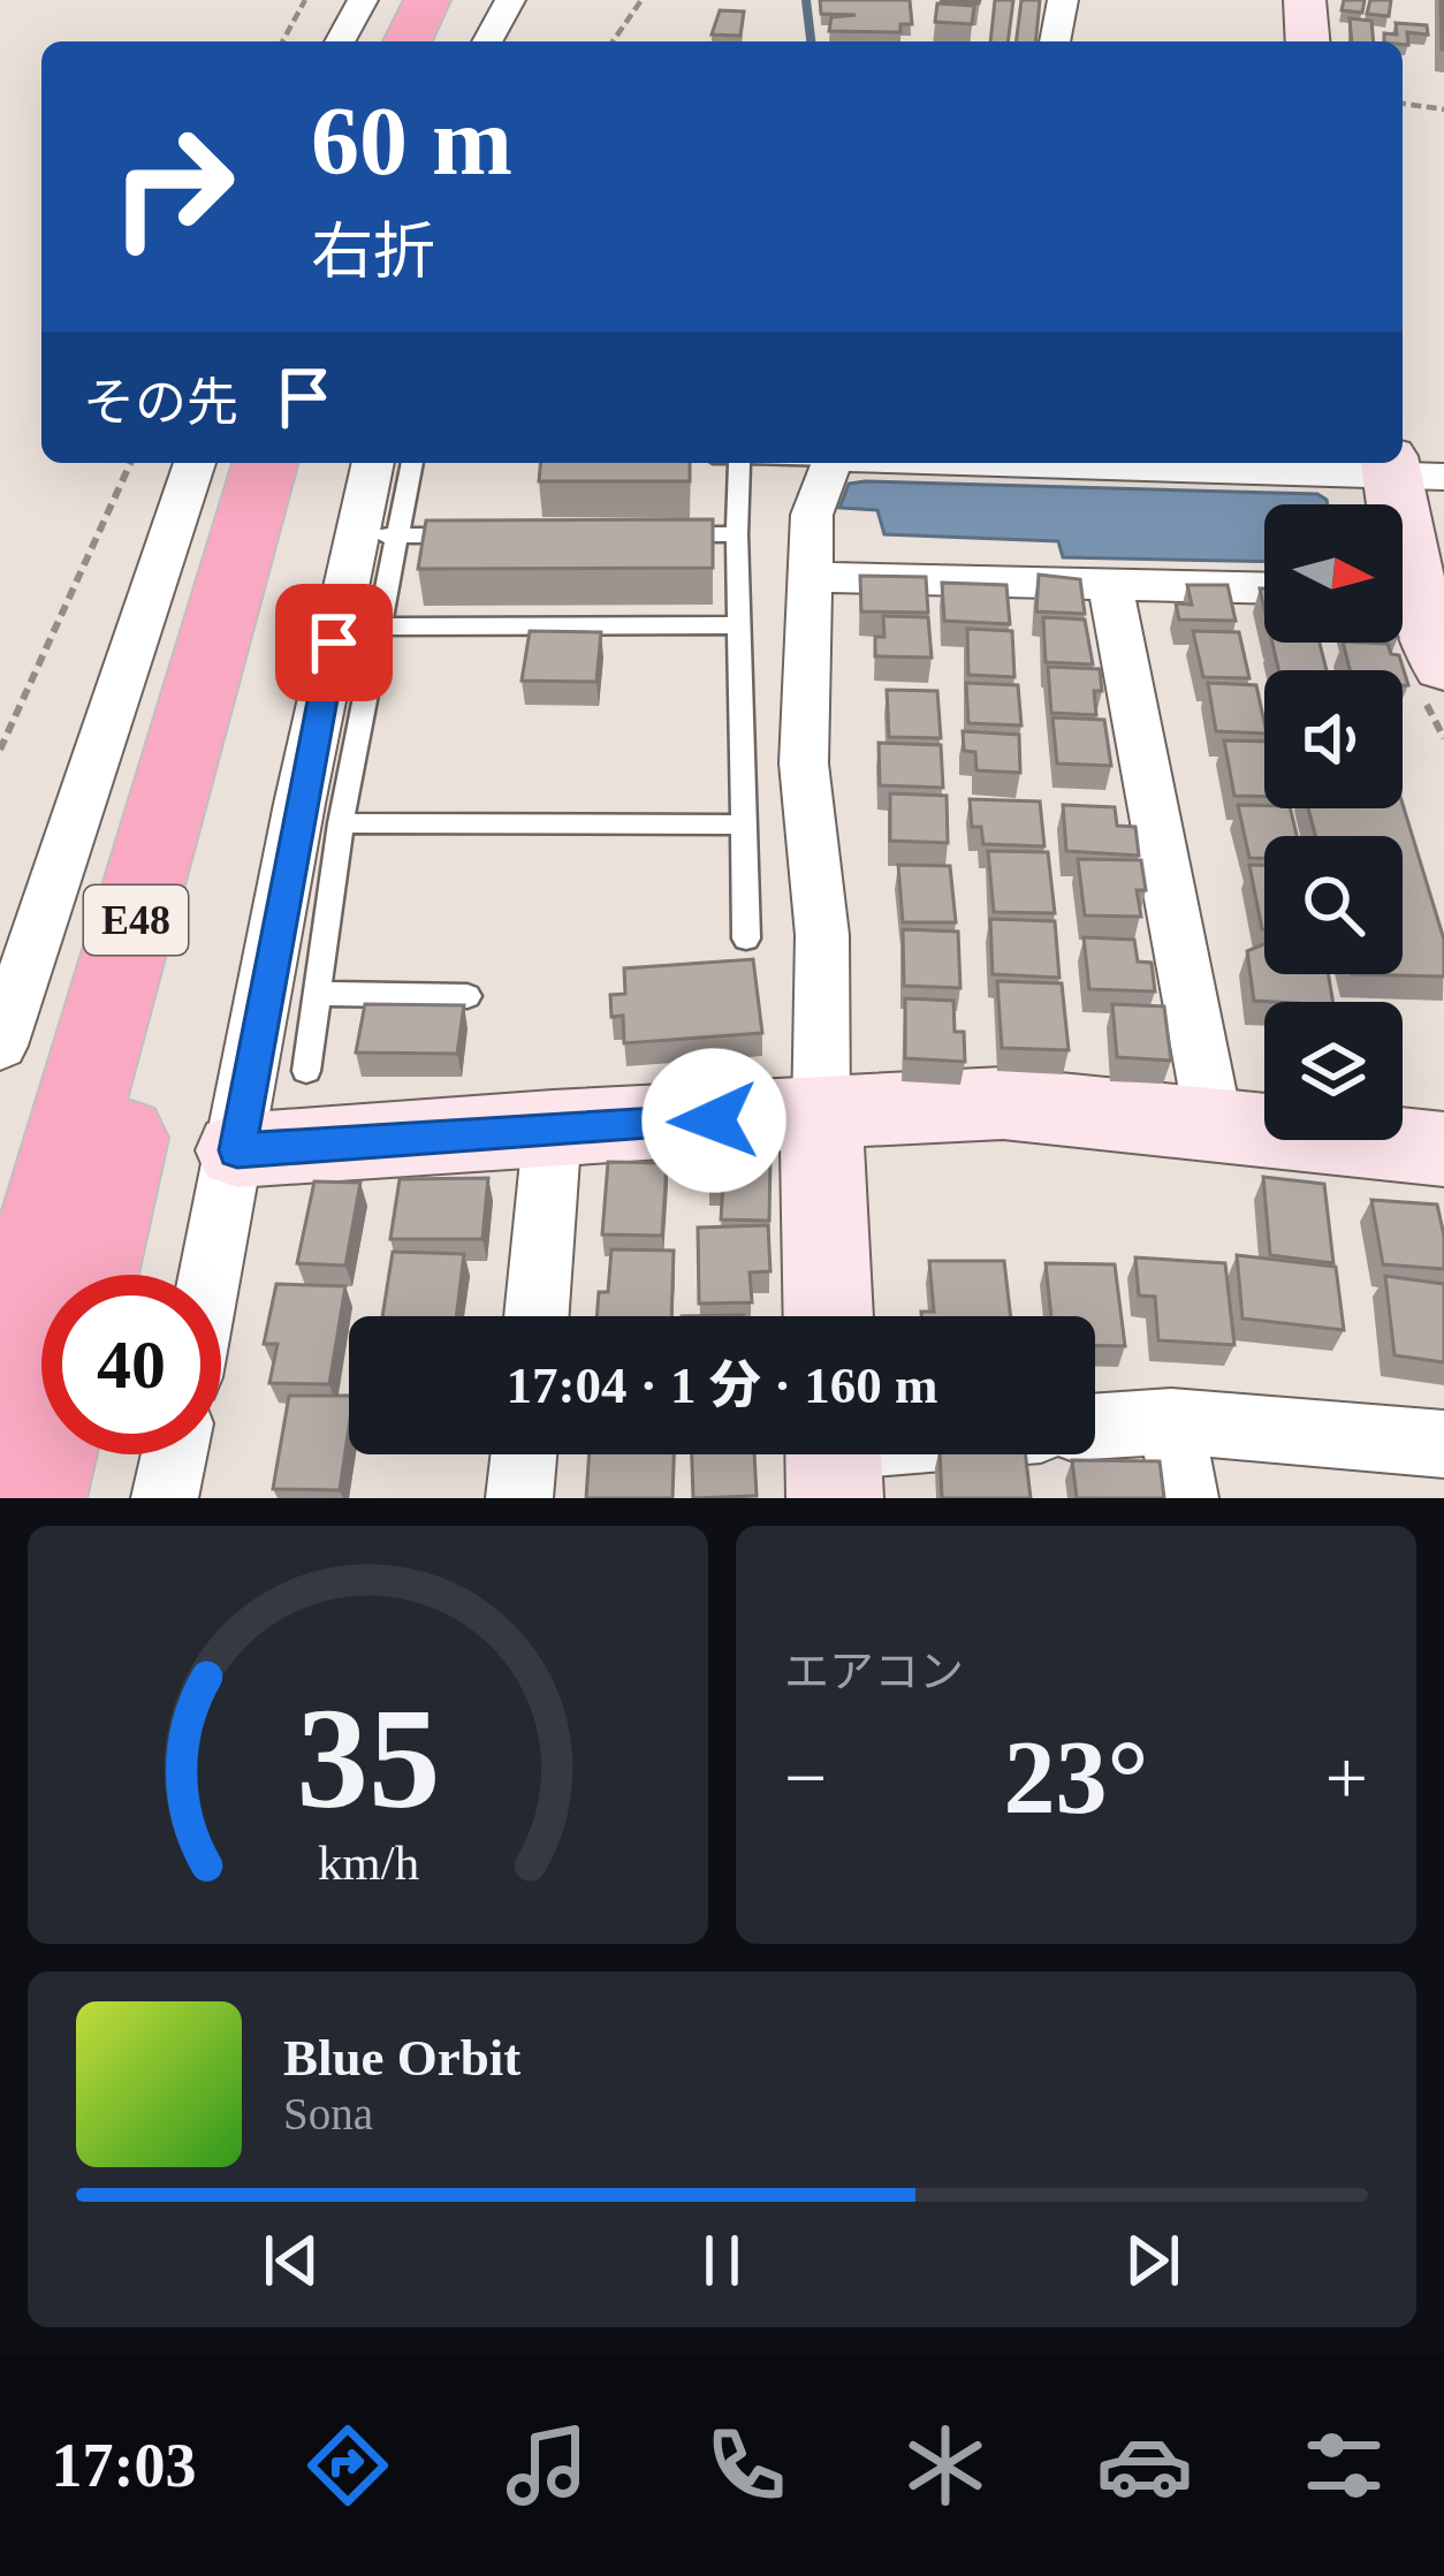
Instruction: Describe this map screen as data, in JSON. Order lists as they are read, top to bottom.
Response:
{
  "streets": {
    "highway": ["E48"]
  },
  "north": "right",
  "page": {
    "turn": ["60 m", "右折"],
    "then": "その先",
    "limit": "40",
    "trip": "17:04 · 1 分 · 160 m",
    "tile": "エアコン",
    "heat": ["−", "23°", "+"],
    "song": ["Blue Orbit", "Sona"],
    "tabs": "17:03",
    "gauge": ["35", "km/h"]
  }
}
